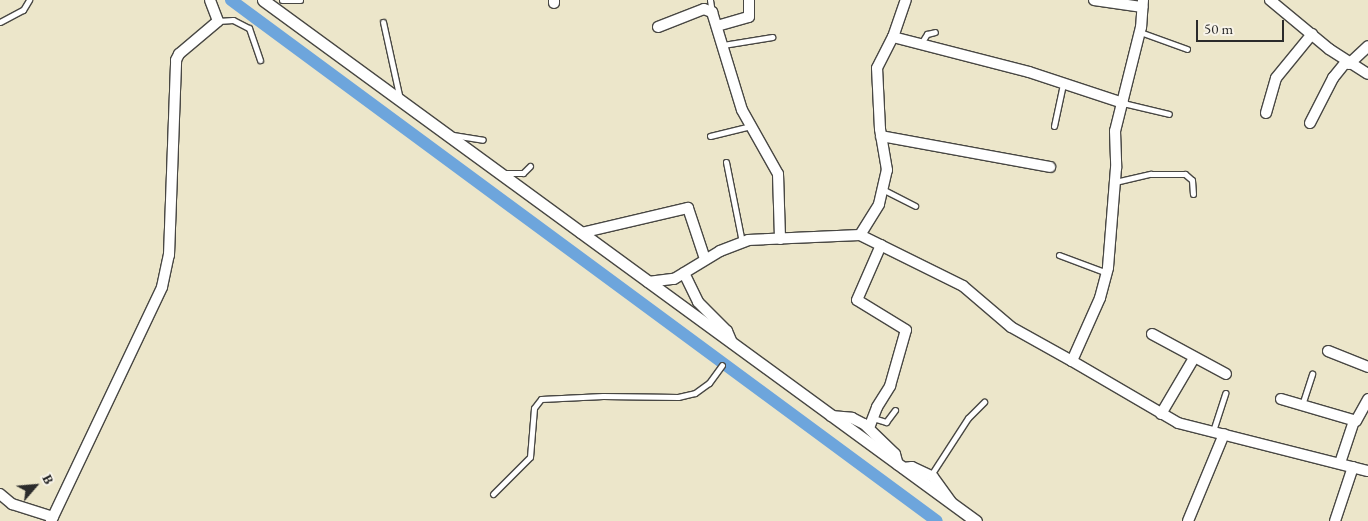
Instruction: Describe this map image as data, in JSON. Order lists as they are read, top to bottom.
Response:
{
  "scale_bar": "50 m",
  "north": "top right"
}
